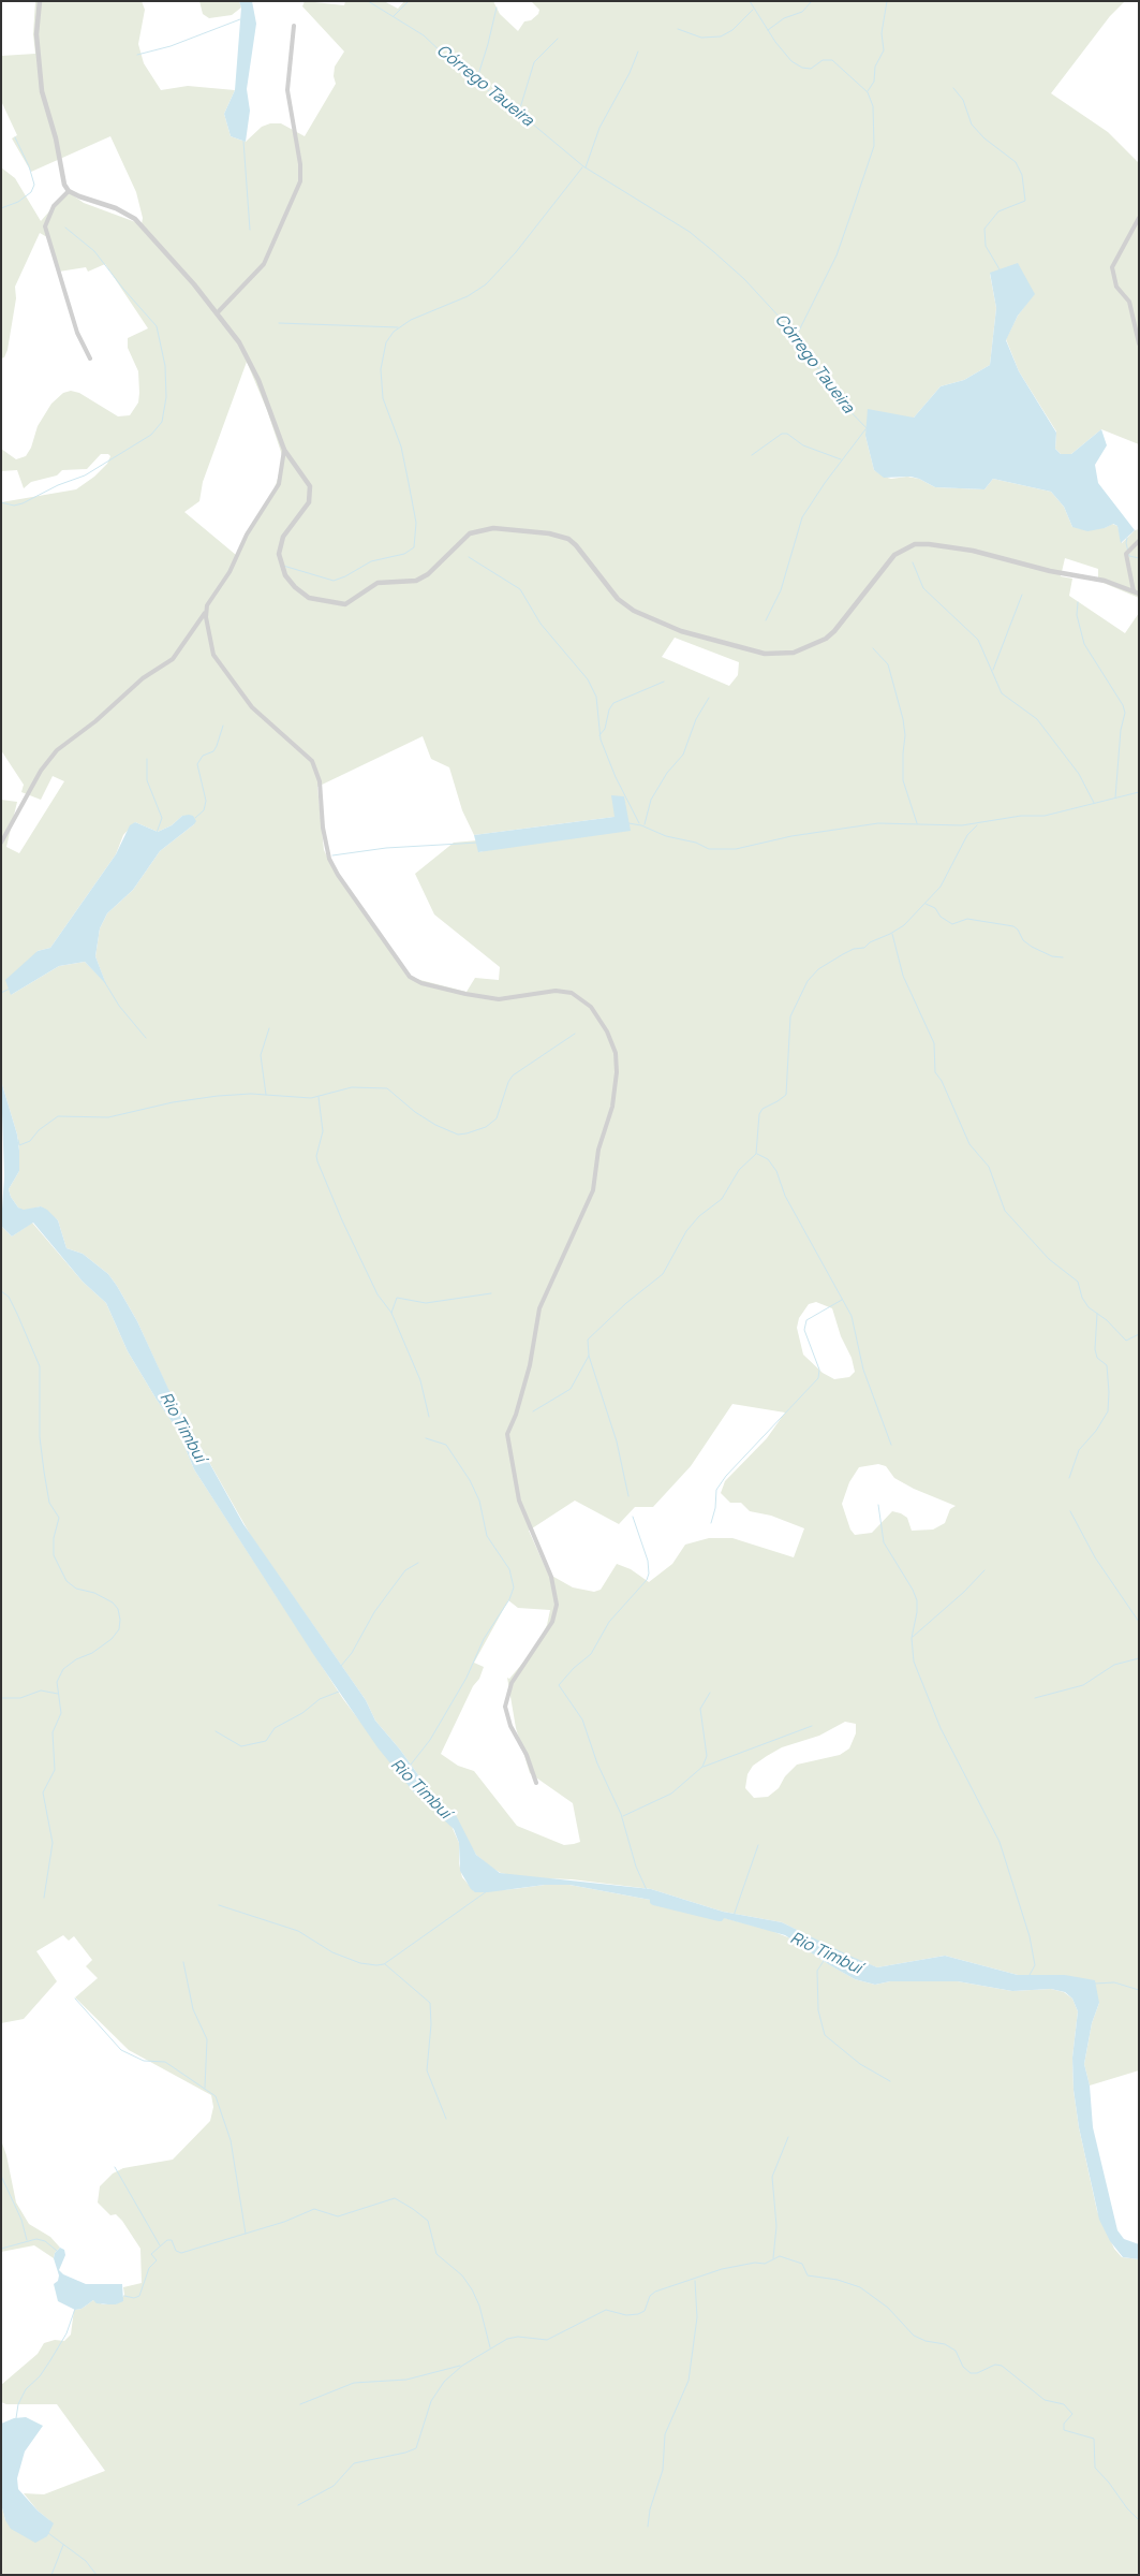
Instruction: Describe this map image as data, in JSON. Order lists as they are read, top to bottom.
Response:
{
  "water": ["Córrego Taueira", "Rio Timbuí"]
}
